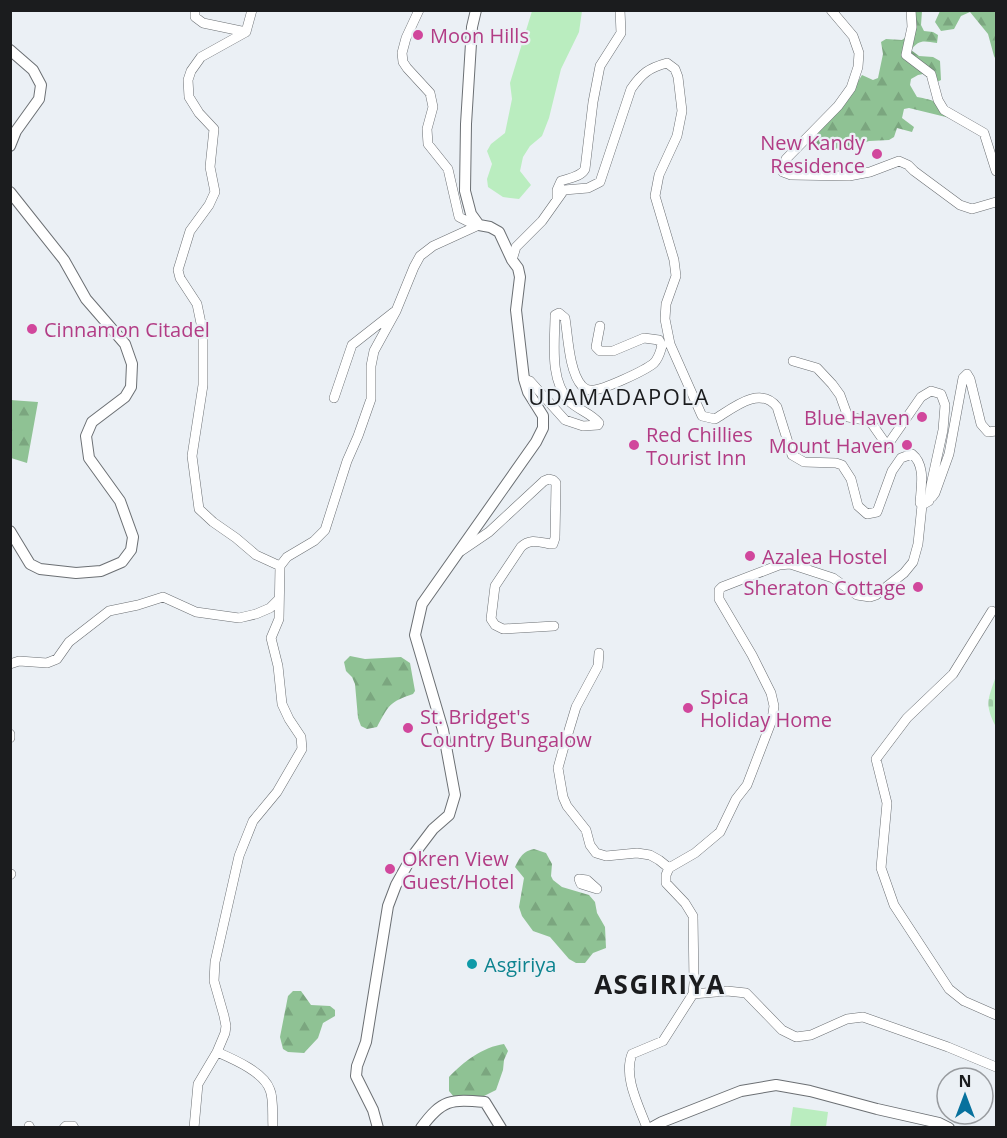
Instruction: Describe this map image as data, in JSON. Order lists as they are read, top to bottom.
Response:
{
  "districts": ["UDAMADAPOLA", "ASGIRIYA"],
  "places": [
    "Moon Hills",
    "New Kandy Residence",
    "Cinnamon Citadel",
    "Blue Haven",
    "Red Chillies Tourist Inn",
    "Mount Haven",
    "Azalea Hostel",
    "Sheraton Cottage",
    "Spica Holiday Home",
    "St. Bridget's Country Bungalow",
    "Okren View Guest/Hotel",
    "Asgiriya"
  ],
  "north": "top"
}
